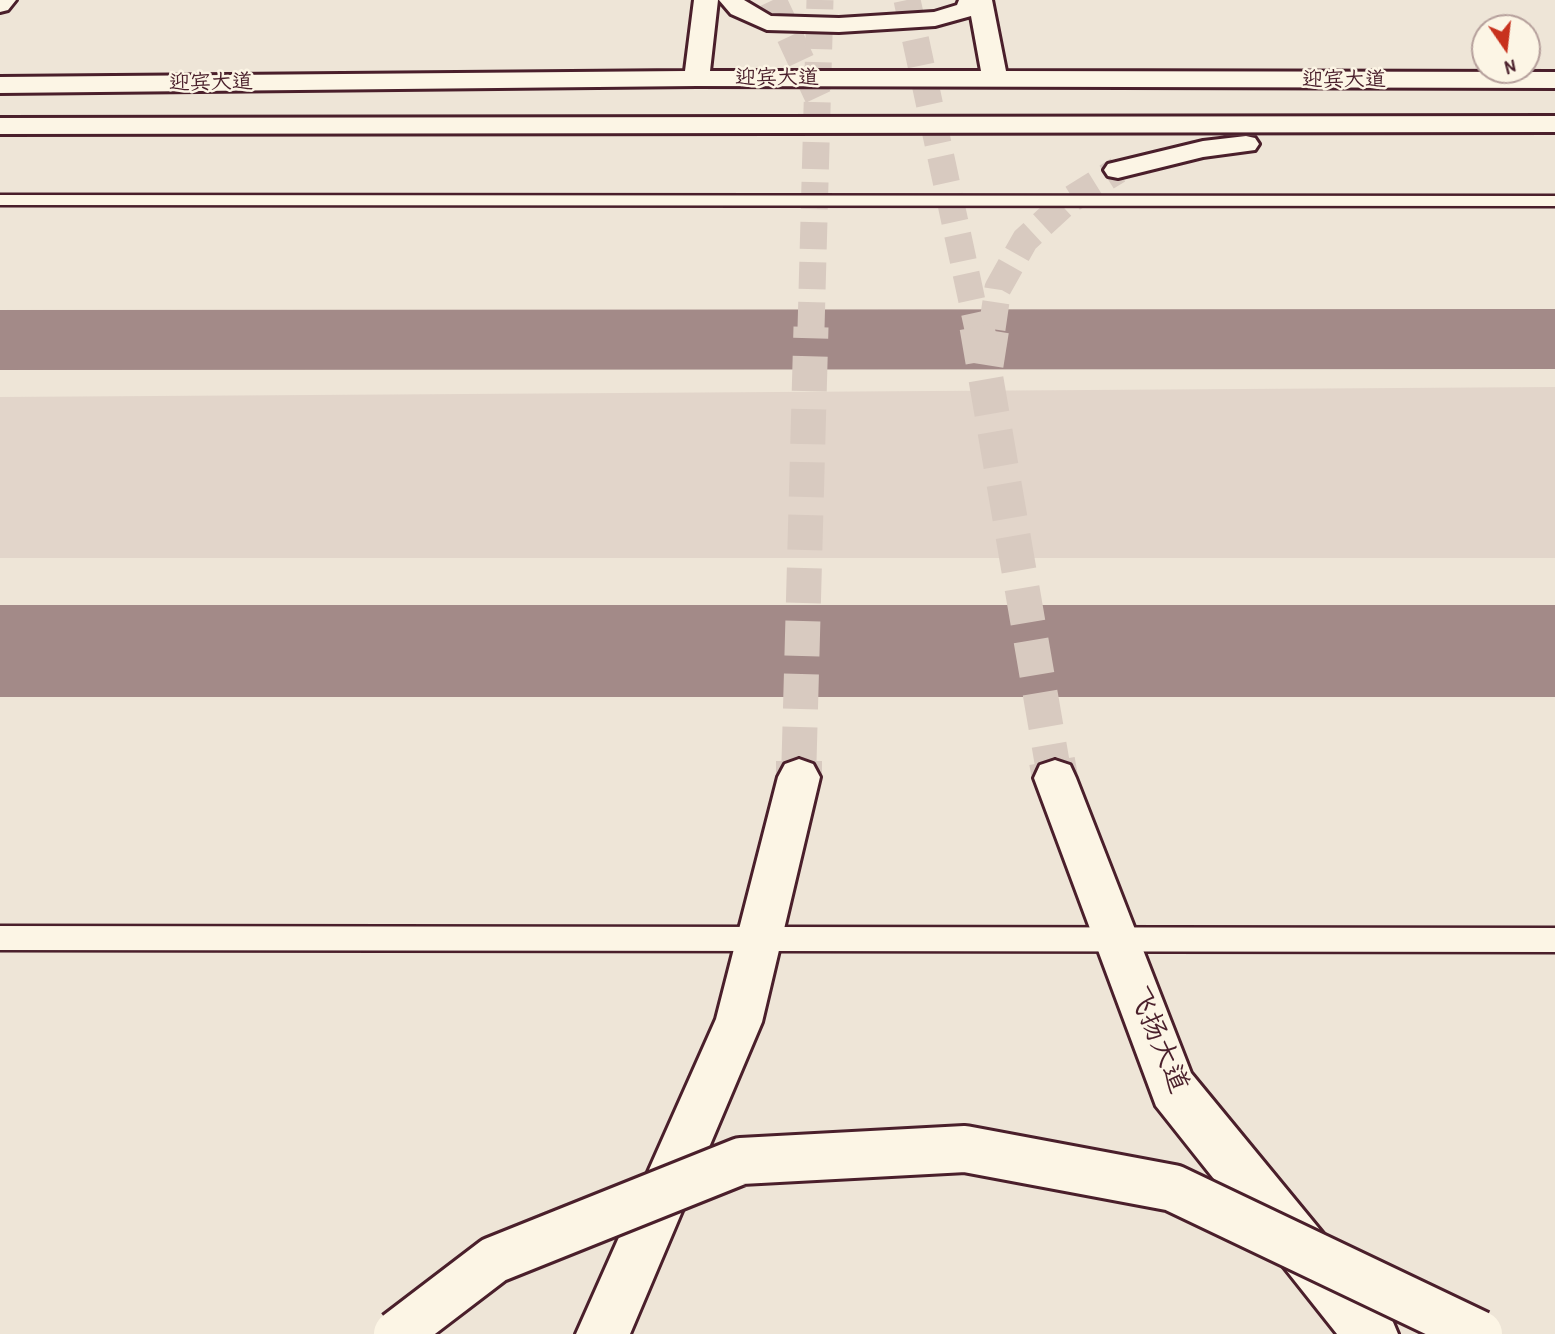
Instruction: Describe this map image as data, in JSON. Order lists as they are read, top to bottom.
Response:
{
  "streets": {
    "main road": ["迎宾大道", "飞扬大道"]
  },
  "north": "bottom"
}
